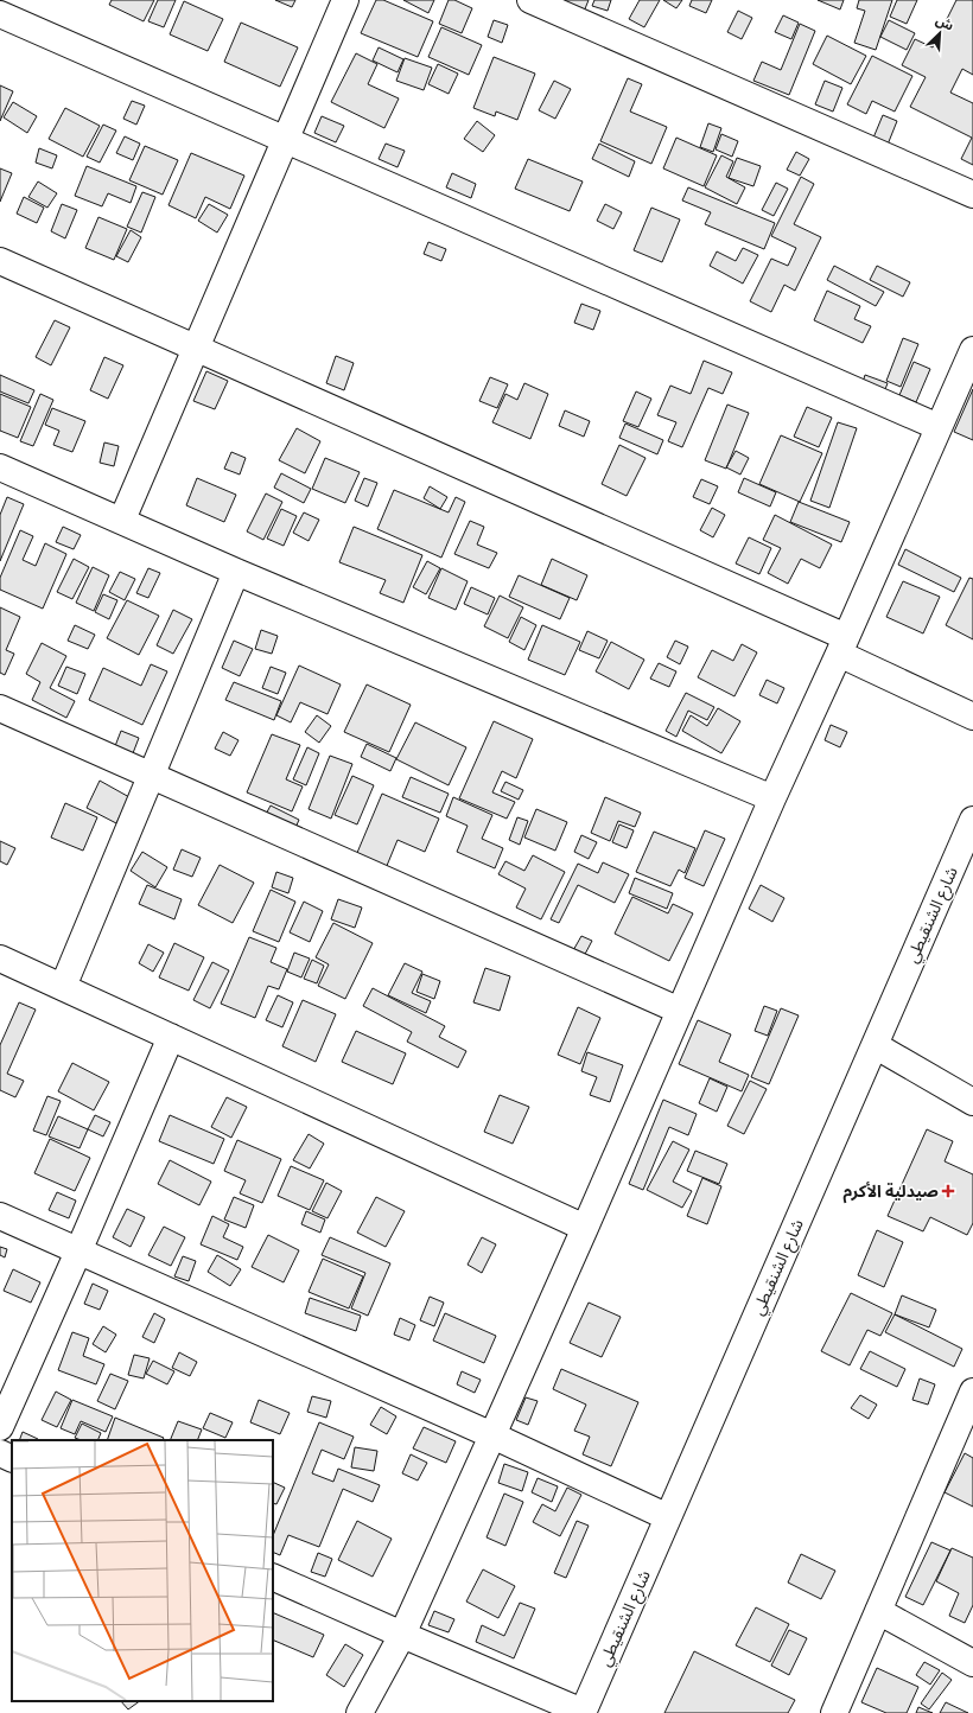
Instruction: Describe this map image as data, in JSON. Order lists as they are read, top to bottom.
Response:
{
  "streets": {
    "street": ["شارع الشنقيطي"]
  },
  "places": {
    "health": ["صيدلية الأكرم"]
  },
  "north": "top right"
}
